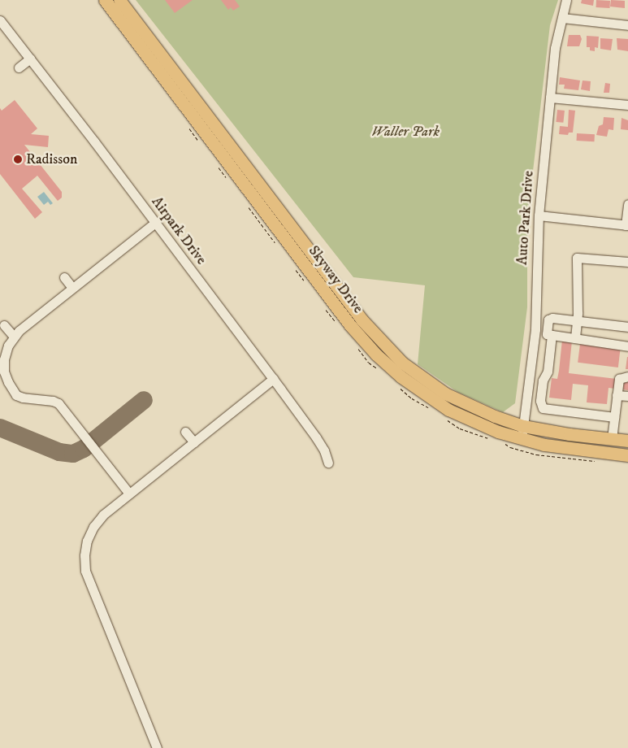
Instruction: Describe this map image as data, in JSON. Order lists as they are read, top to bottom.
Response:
{
  "streets": {
    "main road": ["Skyway Drive"],
    "street": ["Auto Park Drive", "Airpark Drive"]
  },
  "crossings": [
    ["Auto Park Drive", "Skyway Drive"]
  ],
  "parks": ["Waller Park"],
  "places": ["Radisson"]
}
